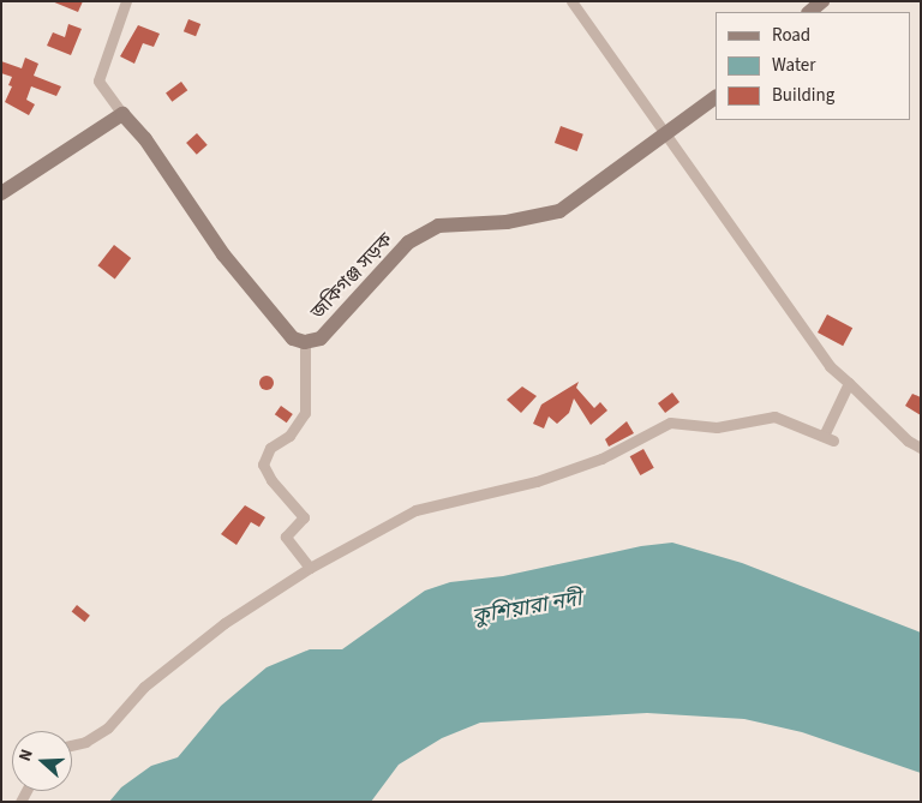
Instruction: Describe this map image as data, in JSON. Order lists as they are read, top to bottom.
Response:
{
  "streets": {
    "main road": ["জকিগঞ্জ সড়ক"]
  },
  "water": ["কুশিয়ারা নদী"],
  "legend": ["Road", "Water", "Building"],
  "north": "left"
}
